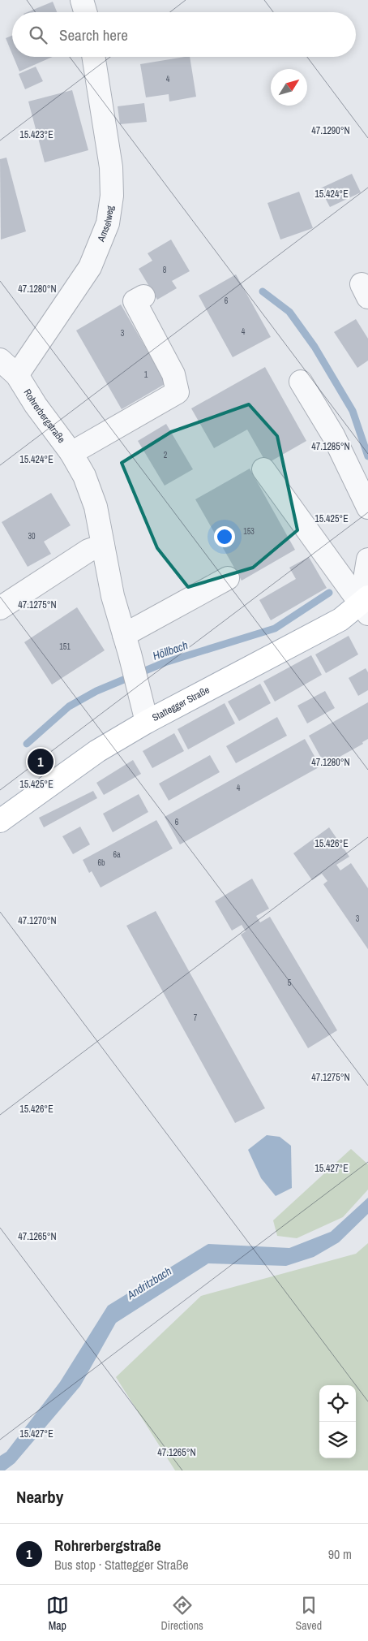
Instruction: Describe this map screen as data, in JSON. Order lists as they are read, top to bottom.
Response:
{
  "streets": {
    "main road": ["Stattegger Straße"],
    "street": ["Amselweg", "Rohrerbergstraße"]
  },
  "crossings": [
    ["Amselweg", "Rohrerbergstraße"],
    ["Rohrerbergstraße", "Stattegger Straße"]
  ],
  "water": ["Höllbach", "Andritzbach"],
  "house_numbers": [
    "4",
    "8",
    "6",
    "4",
    "3",
    "1",
    "2",
    "153",
    "30",
    "151",
    "4",
    "6",
    "6a",
    "6b",
    "3",
    "5",
    "7"
  ],
  "north": "top right",
  "page": {
    "search": "Search here",
    "pins": "1",
    "heading": "Nearby",
    "list": [
      {
        "mark": "1",
        "name": "Rohrerbergstraße",
        "note": "Bus stop · Stattegger Straße",
        "value": "90 m"
      }
    ],
    "nav": ["Map", "Directions", "Saved"]
  },
  "coordinates": [
    "47.1290°N",
    "15.423°E",
    "15.424°E",
    "47.1280°N",
    "47.1285°N",
    "15.425°E",
    "47.1275°N",
    "15.426°E",
    "47.1270°N",
    "15.427°E",
    "47.1265°N"
  ]
}
